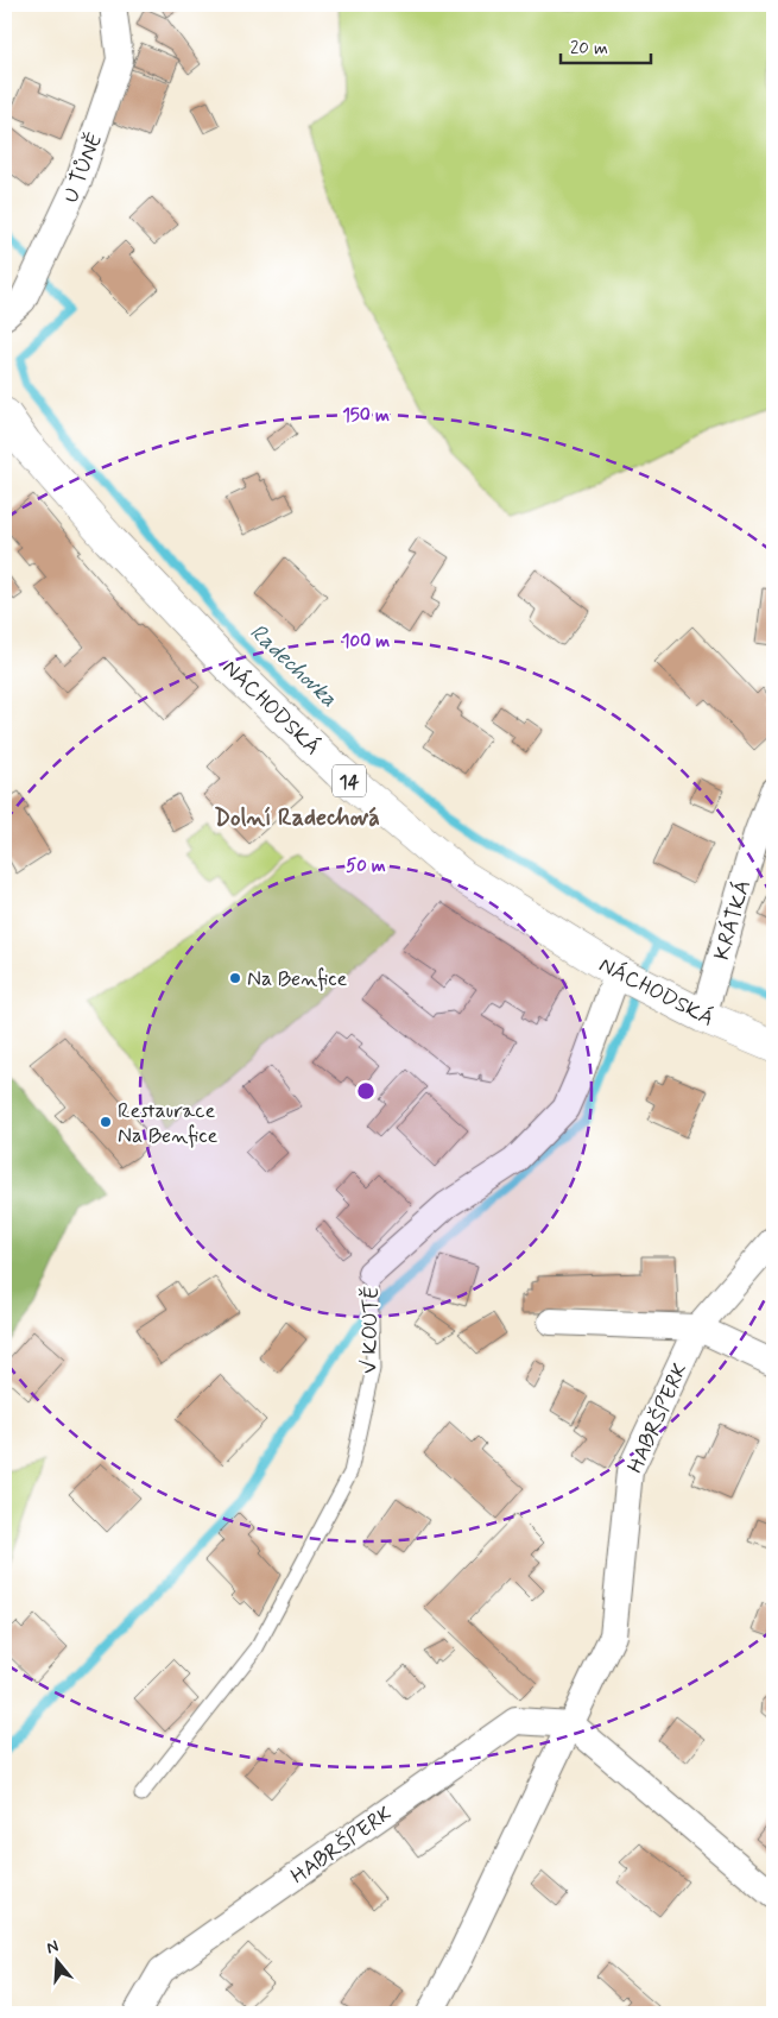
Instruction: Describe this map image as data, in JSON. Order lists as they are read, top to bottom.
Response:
{
  "streets": {
    "main road": ["NÁCHODSKÁ", "14"],
    "street": [
      "U TŮNĚ",
      "KRÁTKÁ",
      "V KOUTĚ",
      "HABRŠPERK"
    ]
  },
  "crossings": [
    ["NÁCHODSKÁ", "KRÁTKÁ"],
    ["NÁCHODSKÁ", "V KOUTĚ"]
  ],
  "districts": ["Dolní Radechová"],
  "water": ["Radechovka"],
  "places": ["Na Benfice", "Restaurace Na Benfice"],
  "scale_bar": "20 m",
  "north": "top",
  "rings": ["150 m", "100 m", "50 m"]
}
